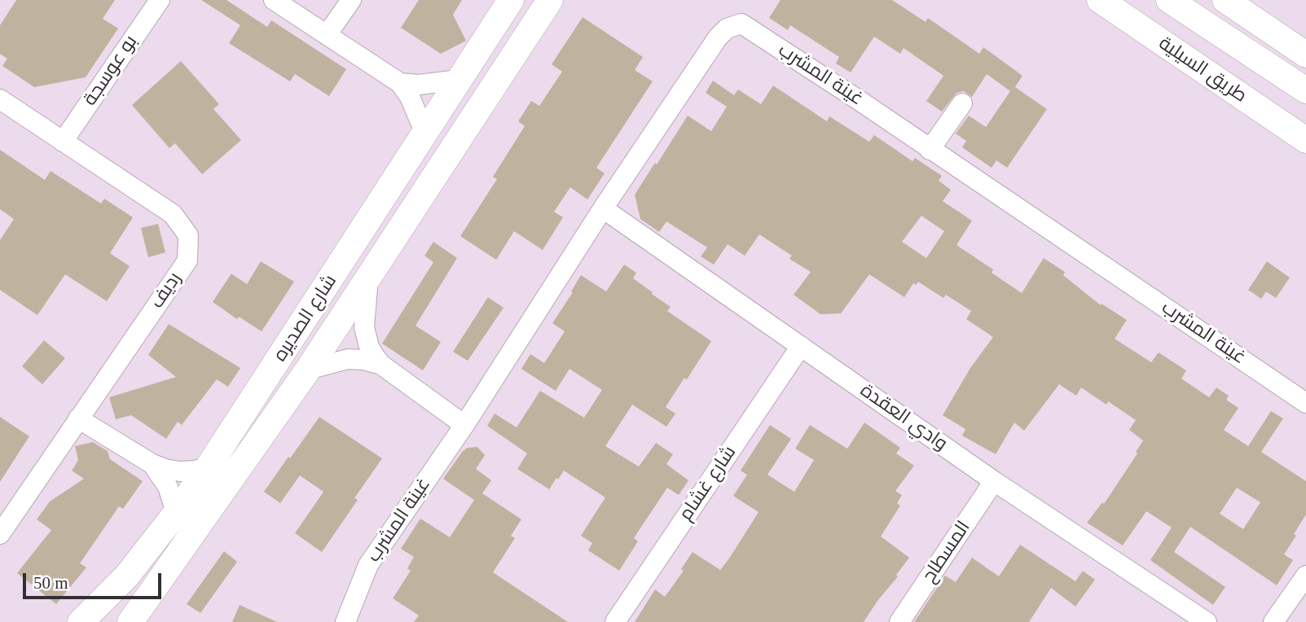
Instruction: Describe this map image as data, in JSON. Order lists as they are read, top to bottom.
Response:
{
  "streets": {
    "main road": ["طريق السيلية", "شارع الصديره"],
    "street": [
      "بو عوسجة",
      "غينة المشرب",
      "رديف",
      "وادي العقدة",
      "شارع غشام",
      "المسطاح"
    ]
  },
  "crossings": [
    ["بو عوسجة", "رديف"],
    ["غينة المشرب", "وادي العقدة"],
    ["وادي العقدة", "شارع غشام"],
    ["وادي العقدة", "المسطاح"]
  ],
  "scale_bar": "50 m"
}
